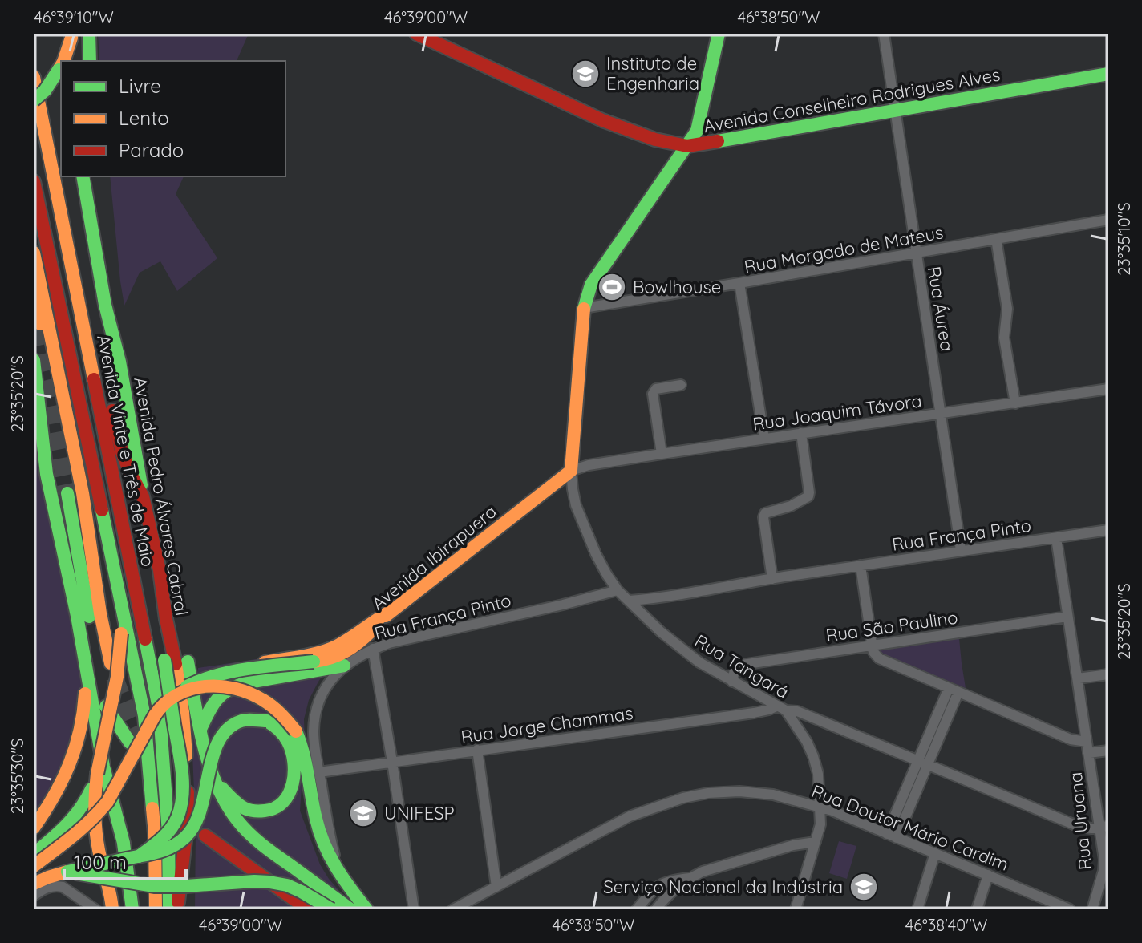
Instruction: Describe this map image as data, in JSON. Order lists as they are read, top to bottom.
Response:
{
  "streets": {
    "main road": [
      "Avenida Conselheiro Rodrigues Alves",
      "Avenida Vinte e Três de Maio",
      "Avenida Pedro Álvares Cabral",
      "Avenida Ibirapuera"
    ],
    "street": [
      "Rua Morgado de Mateus",
      "Rua Áurea",
      "Rua Joaquim Távora",
      "Rua França Pinto",
      "Rua São Paulino",
      "Rua Tangará",
      "Rua Jorge Chammas",
      "Rua Uruana",
      "Rua Doutor Mário Cardim"
    ]
  },
  "crossings": [
    ["Avenida Conselheiro Rodrigues Alves", "Rua Morgado de Mateus"],
    ["Avenida Conselheiro Rodrigues Alves", "Rua Áurea"],
    ["Avenida Conselheiro Rodrigues Alves", "Rua Joaquim Távora"],
    ["Avenida Conselheiro Rodrigues Alves", "Avenida Ibirapuera"],
    ["Avenida Conselheiro Rodrigues Alves", "Rua Tangará"],
    ["Rua Morgado de Mateus", "Rua Áurea"],
    ["Rua Áurea", "Rua Joaquim Távora"],
    ["Rua Áurea", "Rua França Pinto"],
    ["Rua Joaquim Távora", "Avenida Ibirapuera"],
    ["Rua Joaquim Távora", "Rua Tangará"],
    ["Rua França Pinto", "Rua Tangará"],
    ["Rua França Pinto", "Rua Jorge Chammas"],
    ["Rua França Pinto", "Rua Uruana"],
    ["Avenida Ibirapuera", "Rua Tangará"],
    ["Rua São Paulino", "Rua Tangará"],
    ["Rua São Paulino", "Rua Uruana"],
    ["Rua Tangará", "Rua Jorge Chammas"],
    ["Rua Tangará", "Rua Doutor Mário Cardim"]
  ],
  "places": {
    "school or university": ["Instituto de Engenharia", "UNIFESP", "Serviço Nacional da Indústria"],
    "sports": ["Bowlhouse"]
  },
  "legend": ["Livre", "Lento", "Parado"],
  "scale_bar": "100 m",
  "coordinates": [
    "46°39'10\"W",
    "46°39'00\"W",
    "46°38'50\"W",
    "23°35'10\"S",
    "23°35'20\"S",
    "23°35'30\"S",
    "46°38'40\"W"
  ]
}
